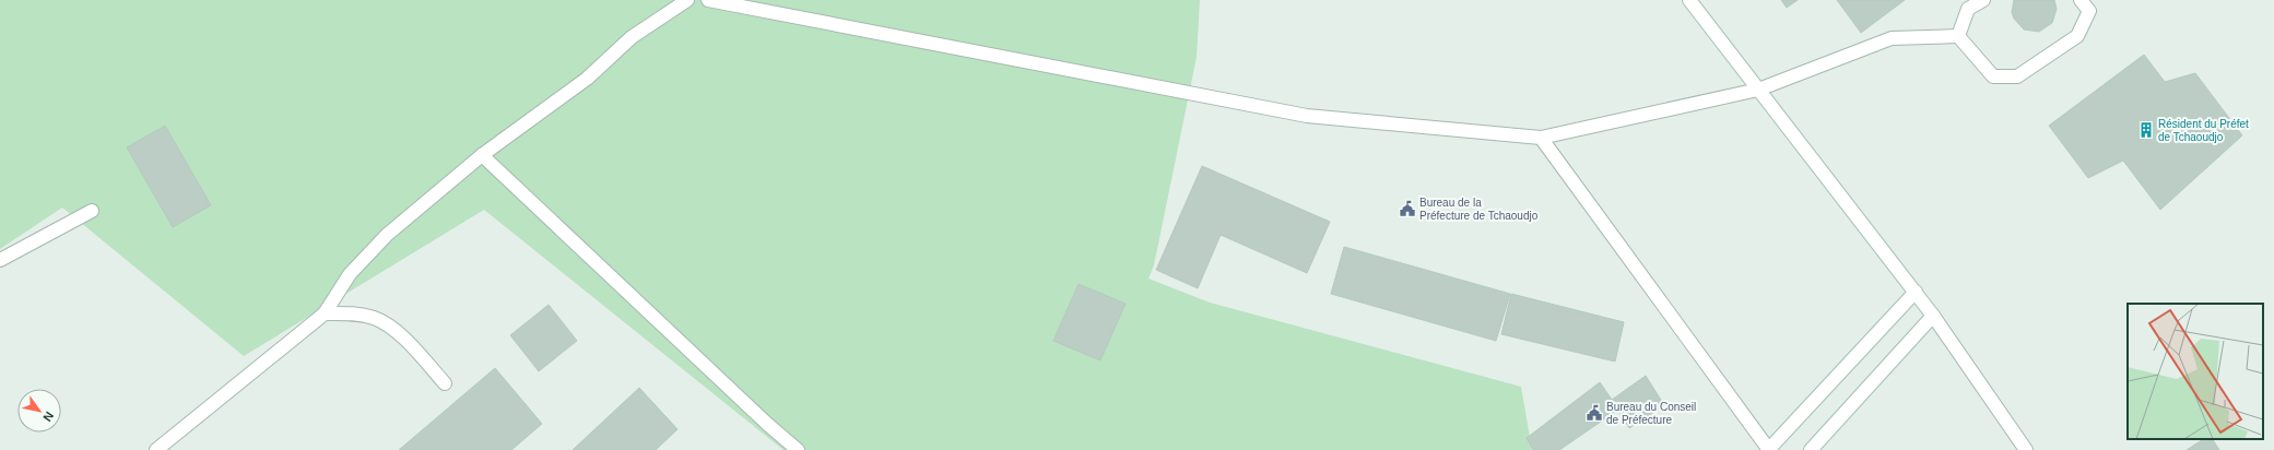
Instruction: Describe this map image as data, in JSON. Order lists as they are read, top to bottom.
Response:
{
  "places": {
    "building": ["Résident du Préfet de Tchaoudjo"],
    "public building": ["Bureau de la Préfecture de Tchaoudjo", "Bureau du Conseil de Préfecture"]
  },
  "north": "bottom right"
}
